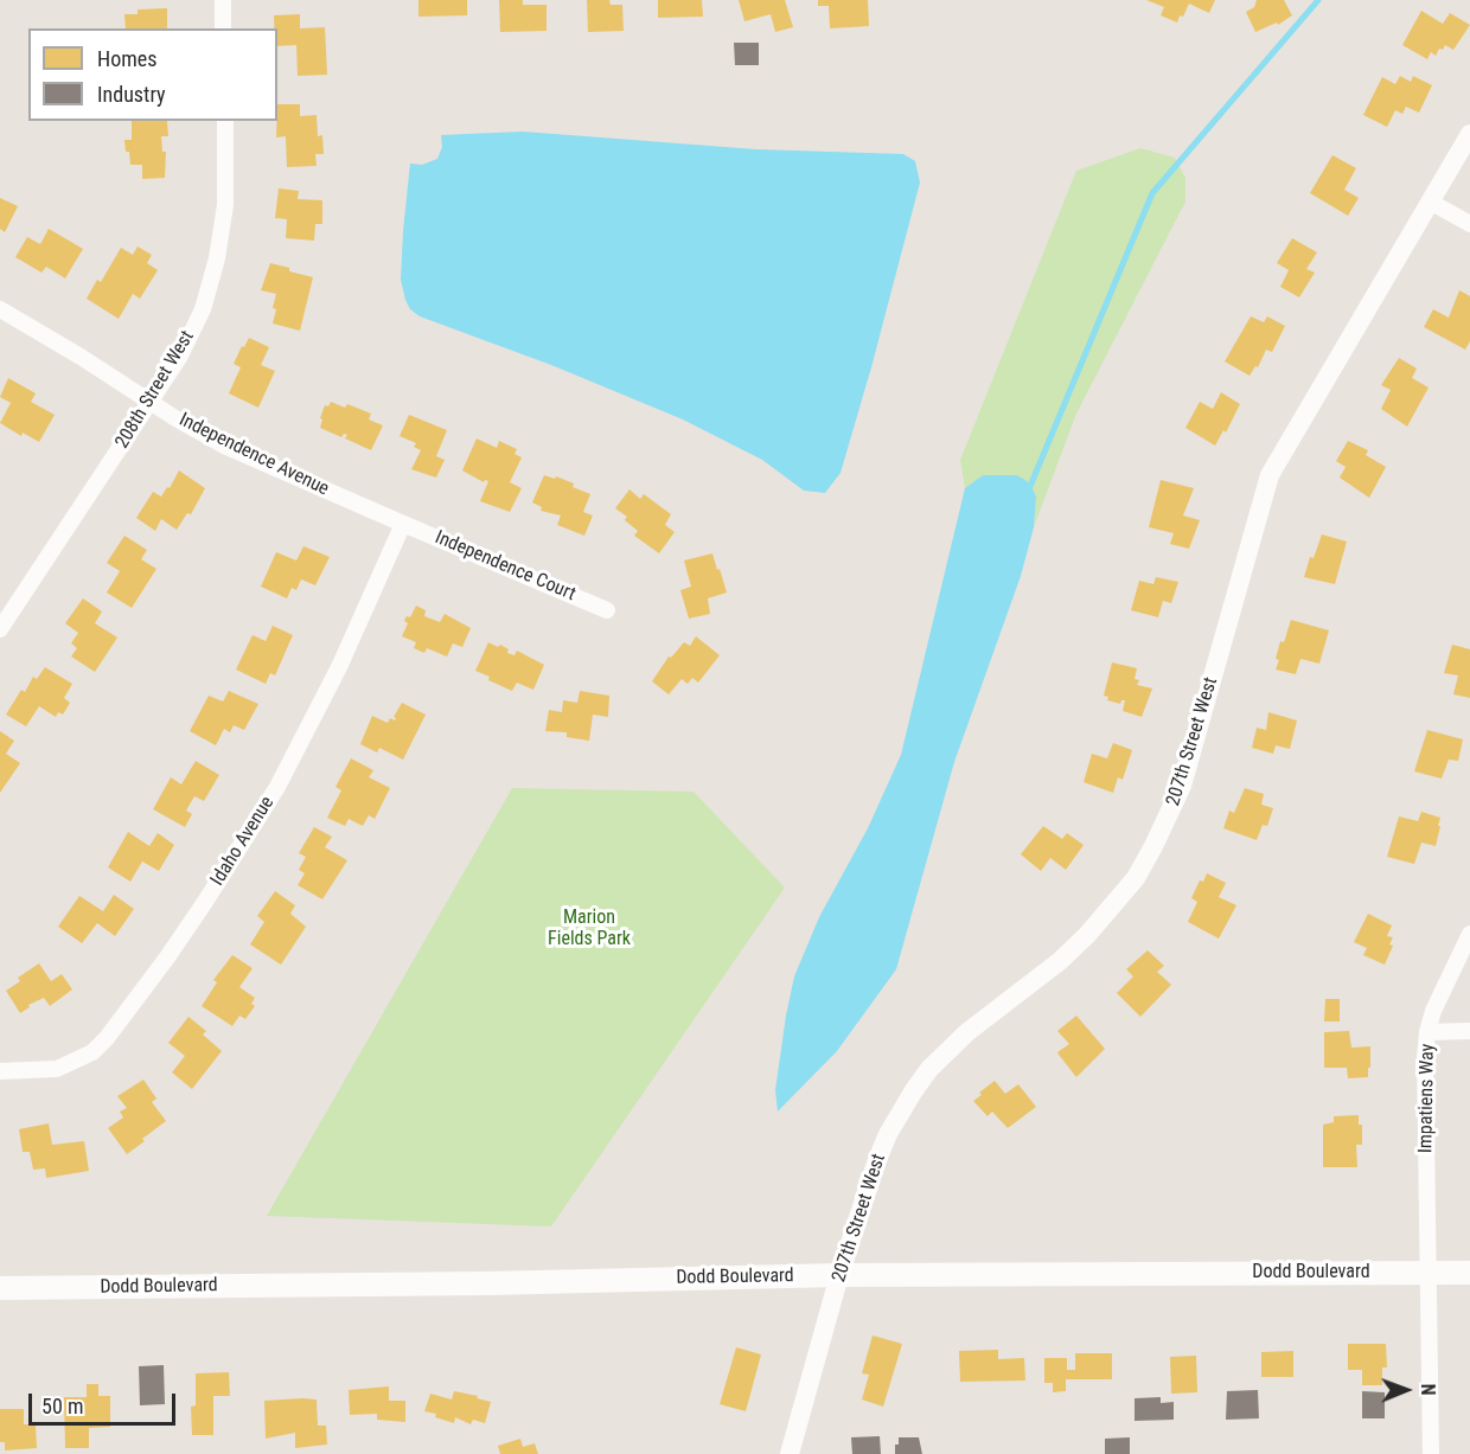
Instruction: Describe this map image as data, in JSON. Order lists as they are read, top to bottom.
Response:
{
  "streets": {
    "main road": ["Dodd Boulevard"],
    "street": [
      "208th Street West",
      "Independence Avenue",
      "Independence Court",
      "207th Street West",
      "Idaho Avenue",
      "Impatiens Way"
    ]
  },
  "crossings": [
    ["208th Street West", "Independence Avenue"],
    ["Independence Avenue", "Independence Court"],
    ["Independence Avenue", "Idaho Avenue"],
    ["Independence Court", "Idaho Avenue"],
    ["207th Street West", "Dodd Boulevard"],
    ["Impatiens Way", "Dodd Boulevard"]
  ],
  "parks": ["Marion Fields Park"],
  "legend": ["Homes", "Industry"],
  "scale_bar": "50 m",
  "north": "right"
}
